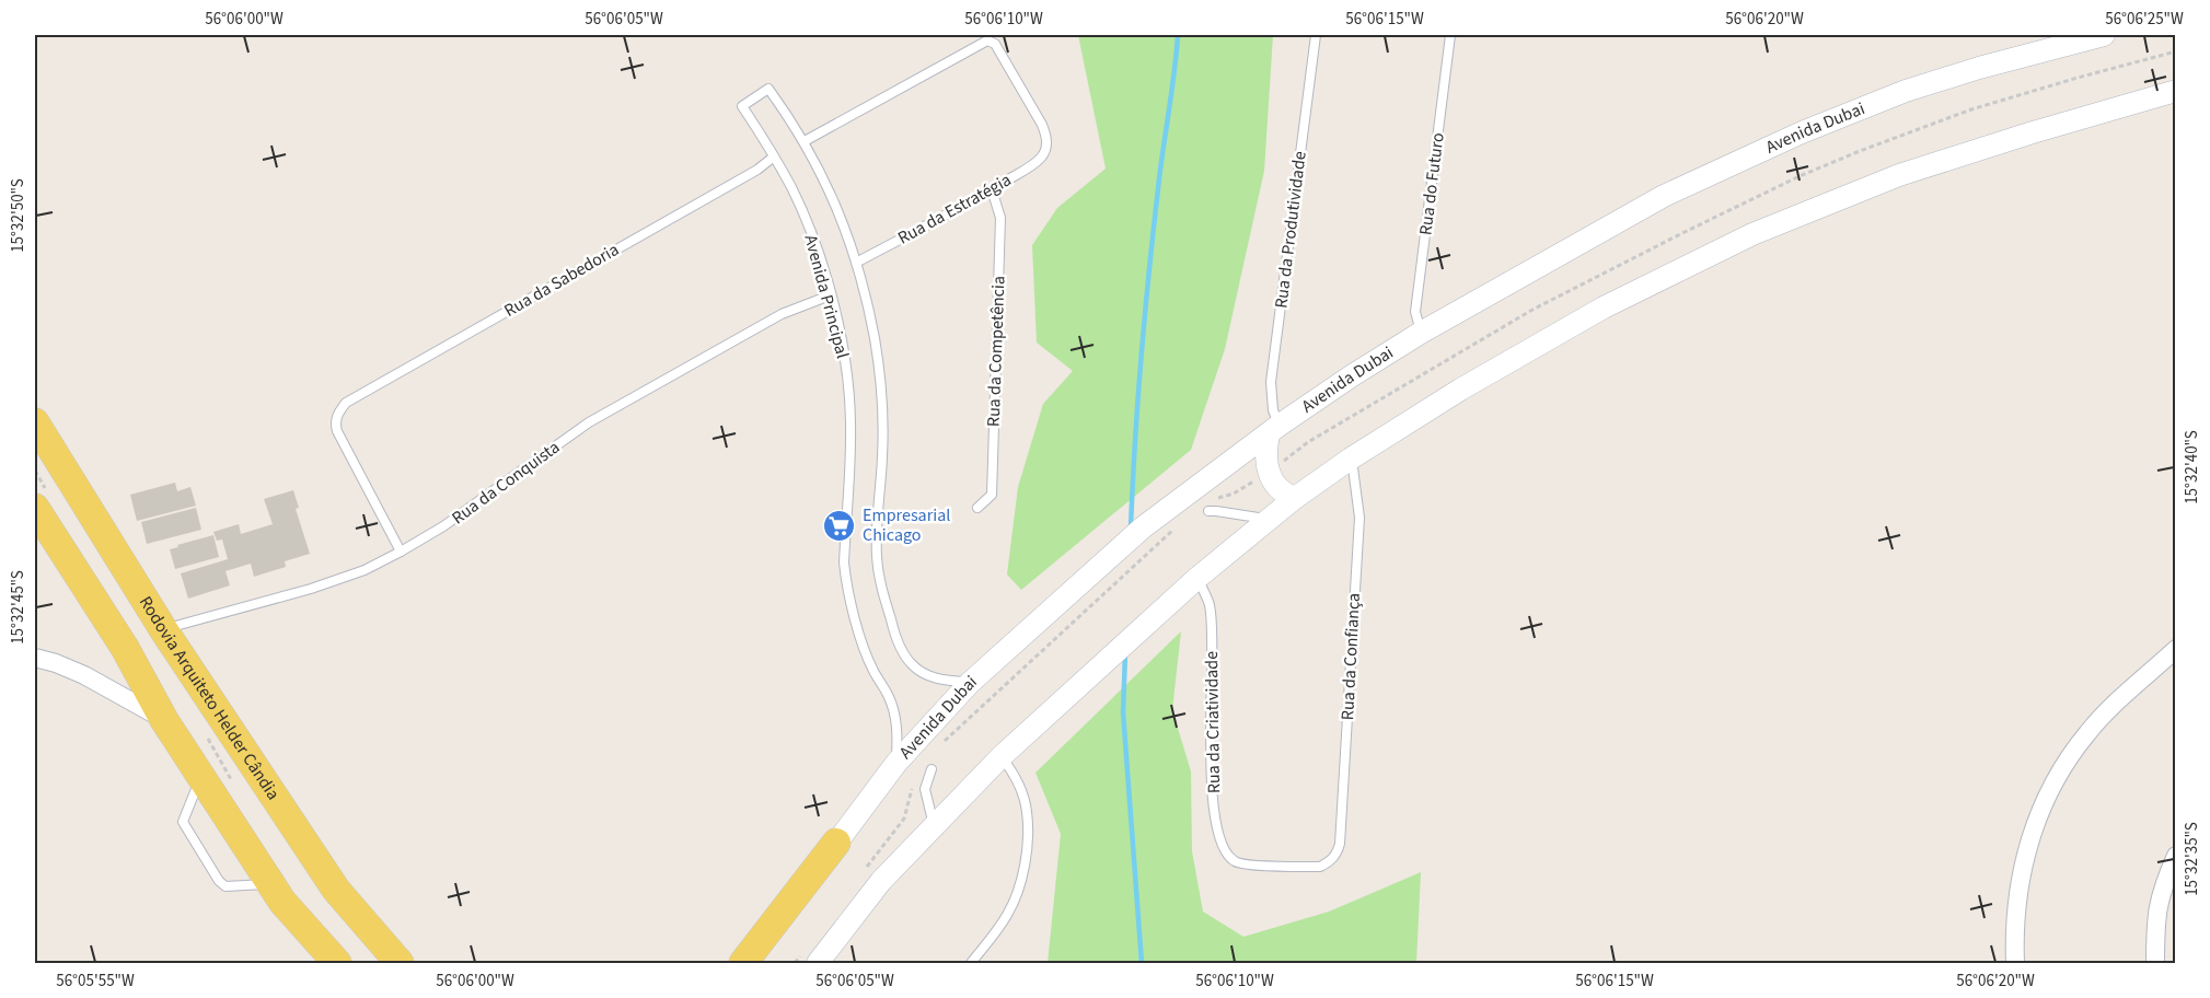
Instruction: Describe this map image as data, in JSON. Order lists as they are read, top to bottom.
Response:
{
  "streets": {
    "main road": ["Rodovia Arquiteto Helder Cândia"],
    "street": ["Avenida Dubai"],
    "lane": [
      "Rua do Futuro",
      "Rua da Estratégia",
      "Rua da Produtividade",
      "Rua da Sabedoria",
      "Avenida Principal",
      "Rua da Competência",
      "Rua da Conquista",
      "Rua da Confiança",
      "Rua da Criatividade"
    ]
  },
  "crossings": [
    ["Avenida Dubai", "Rua do Futuro"],
    ["Avenida Dubai", "Rua da Produtividade"],
    ["Avenida Dubai", "Avenida Principal"],
    ["Rua da Estratégia", "Avenida Principal"],
    ["Rua da Estratégia", "Rua da Competência"],
    ["Rua da Sabedoria", "Avenida Principal"],
    ["Rua da Sabedoria", "Rua da Conquista"],
    ["Avenida Principal", "Rua da Conquista"],
    ["Rua da Conquista", "Rodovia Arquiteto Helder Cândia"],
    ["Rua da Confiança", "Rua da Criatividade"]
  ],
  "places": {
    "supermarket": ["Empresarial Chicago"]
  },
  "coordinates": [
    "56°06'00\"W",
    "56°06'05\"W",
    "56°06'10\"W",
    "56°06'15\"W",
    "56°06'20\"W",
    "56°06'25\"W",
    "15°32'50\"S",
    "15°32'40\"S",
    "15°32'45\"S",
    "15°32'35\"S",
    "56°05'55\"W"
  ]
}
